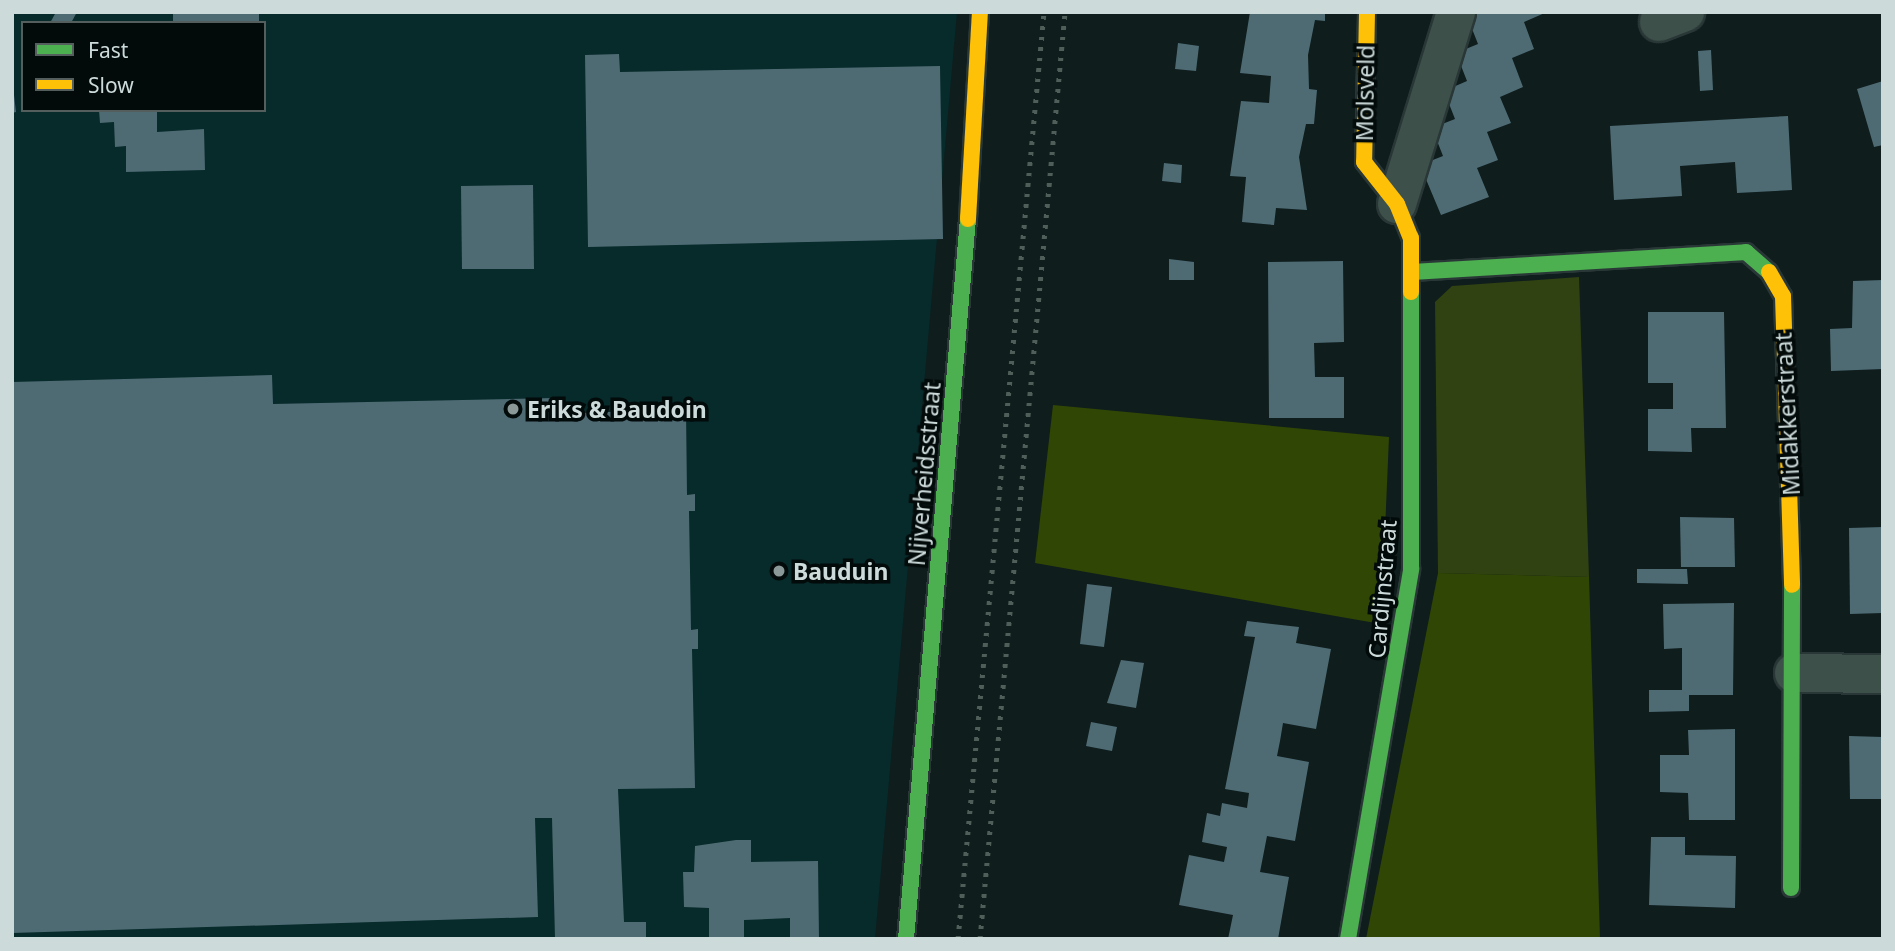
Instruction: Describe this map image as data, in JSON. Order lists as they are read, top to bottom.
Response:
{
  "streets": {
    "street": [
      "Molsveld",
      "Midakkerstraat",
      "Nijverheidsstraat",
      "Cardijnstraat"
    ]
  },
  "crossings": [
    ["Molsveld", "Cardijnstraat"],
    ["Midakkerstraat", "Cardijnstraat"]
  ],
  "places": ["Eriks & Baudoin", "Bauduin"],
  "legend": ["Fast", "Slow"]
}
